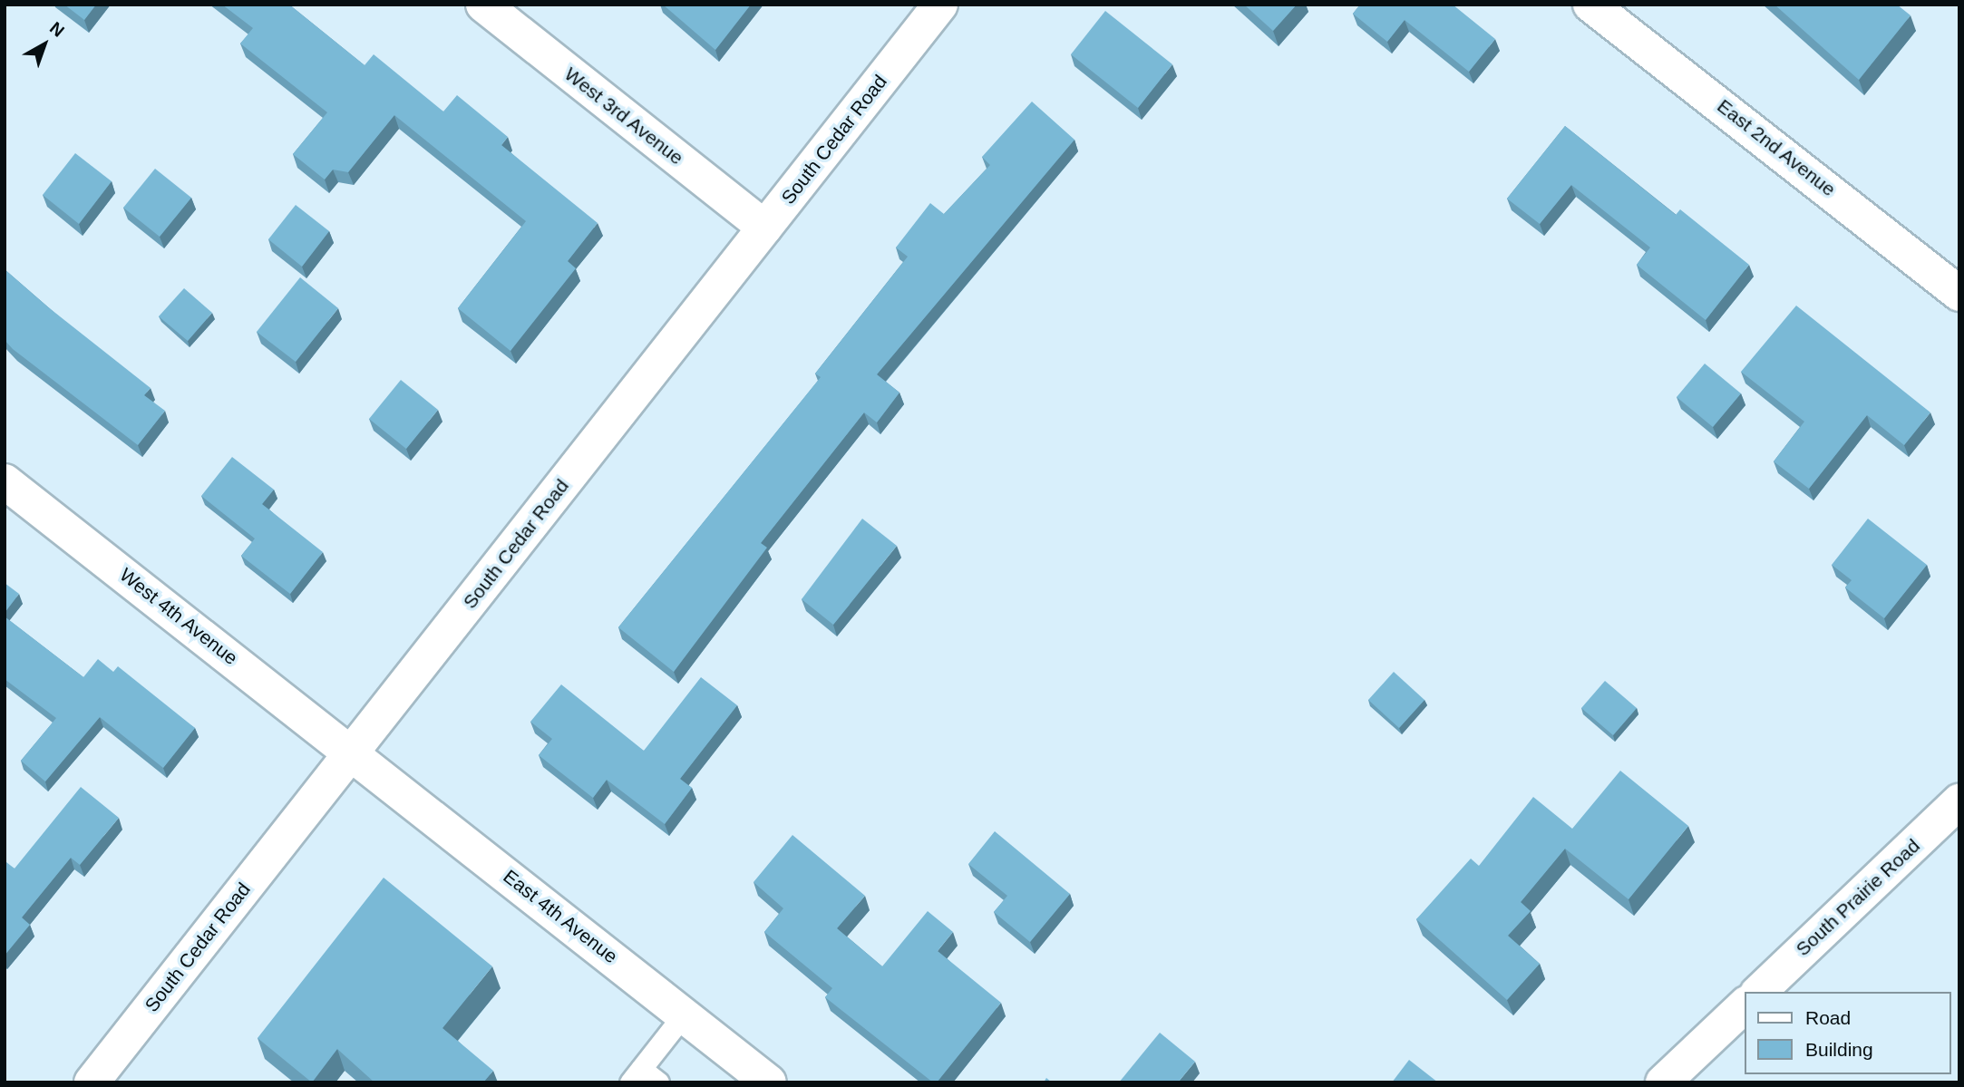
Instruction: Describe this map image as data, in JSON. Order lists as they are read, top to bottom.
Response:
{
  "streets": {
    "street": [
      "West 3rd Avenue",
      "South Cedar Road",
      "East 2nd Avenue",
      "West 4th Avenue",
      "South Prairie Road",
      "East 4th Avenue"
    ]
  },
  "crossings": [
    ["West 3rd Avenue", "South Cedar Road"],
    ["South Cedar Road", "West 4th Avenue"],
    ["South Cedar Road", "East 4th Avenue"],
    ["West 4th Avenue", "East 4th Avenue"]
  ],
  "legend": ["Road", "Building"],
  "north": "top right"
}
